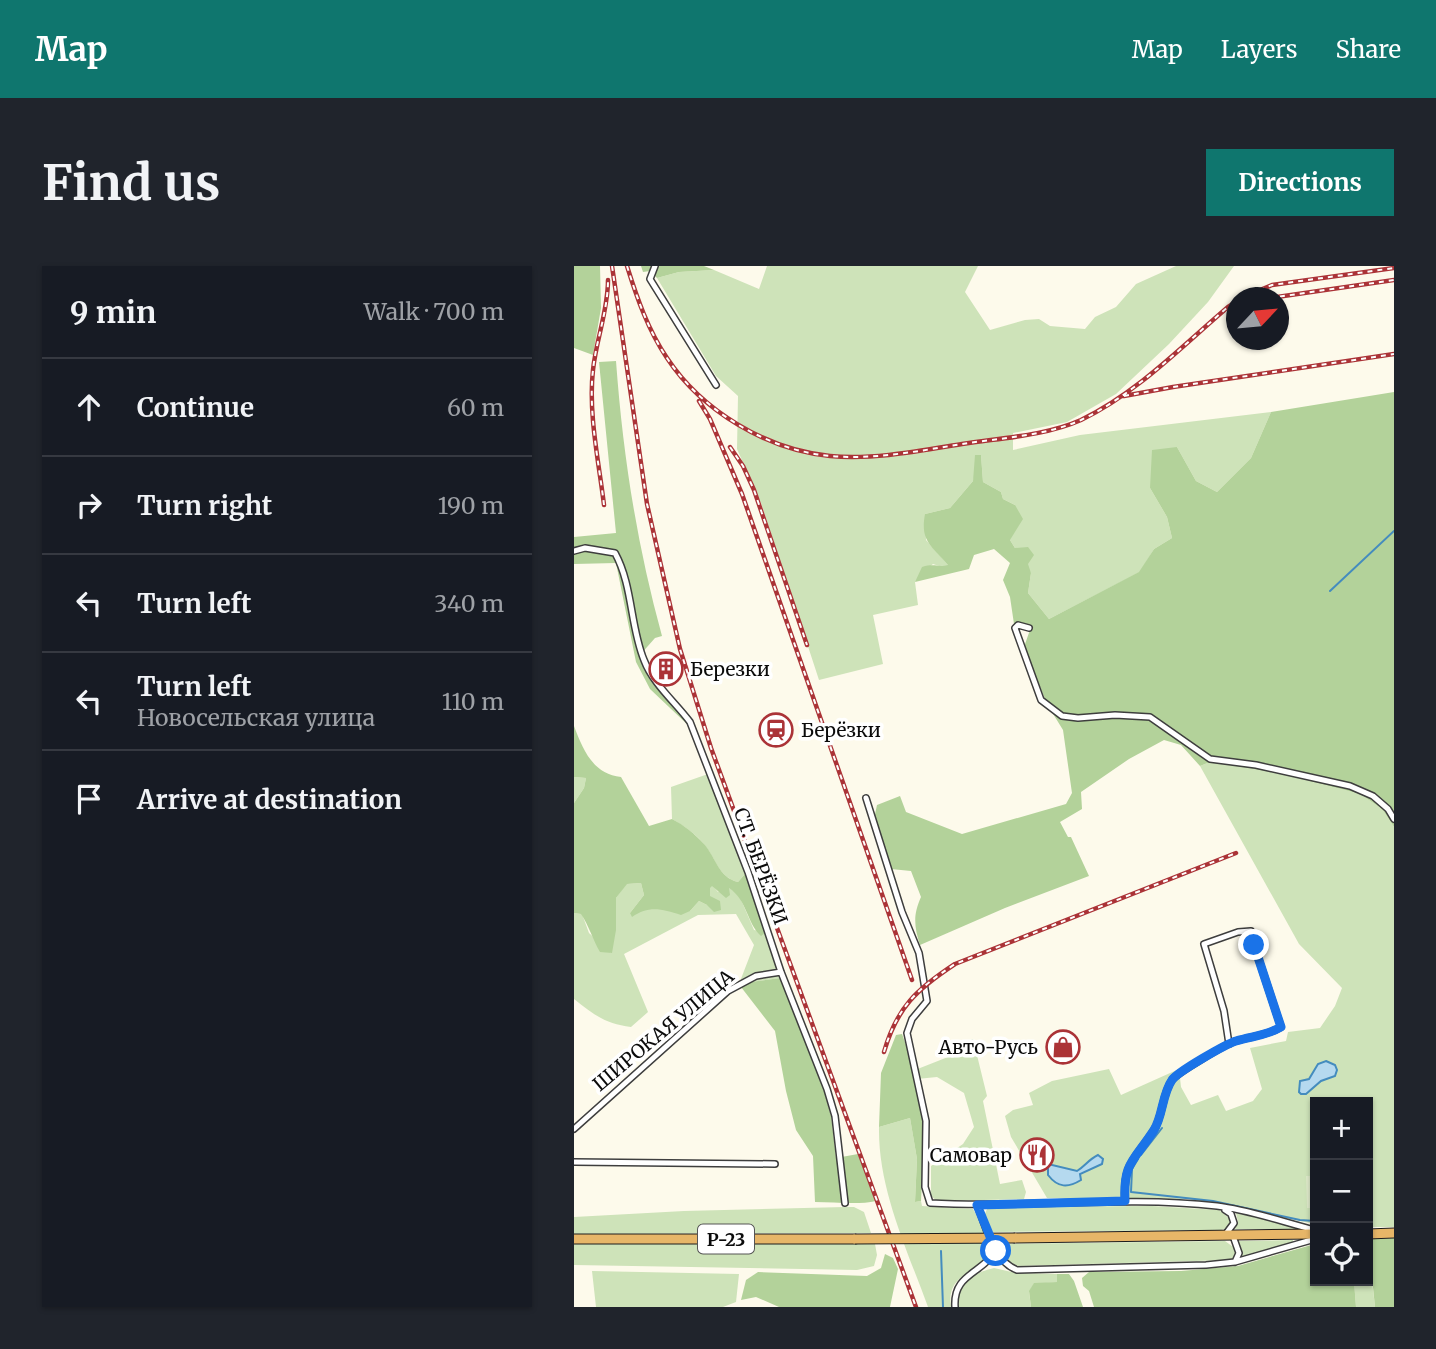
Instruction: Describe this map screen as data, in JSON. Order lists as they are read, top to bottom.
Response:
{
  "streets": {
    "highway": ["Р-23"],
    "street": ["СТ. БЕРЁЗКИ", "ШИРОКАЯ УЛИЦА"]
  },
  "crossings": [
    ["СТ. БЕРЁЗКИ", "ШИРОКАЯ УЛИЦА"]
  ],
  "places": {
    "building": ["Березки"],
    "station": ["Берёзки"],
    "shop": ["Авто-Русь"],
    "restaurant": ["Самовар"]
  },
  "north": "top right",
  "page": {
    "header": "Map",
    "nav": ["Map", "Layers", "Share"],
    "buttons": "Directions",
    "title": "Find us",
    "heading": ["9 min", "Walk · 700 m"],
    "list": [
      ["Continue", "60 m"],
      ["Turn right", "190 m"],
      ["Turn left", "340 m"],
      ["Turn left", "Новосельская улица", "110 m"],
      "Arrive at destination"
    ],
    "map_buttons": ["+", "−"]
  }
}
